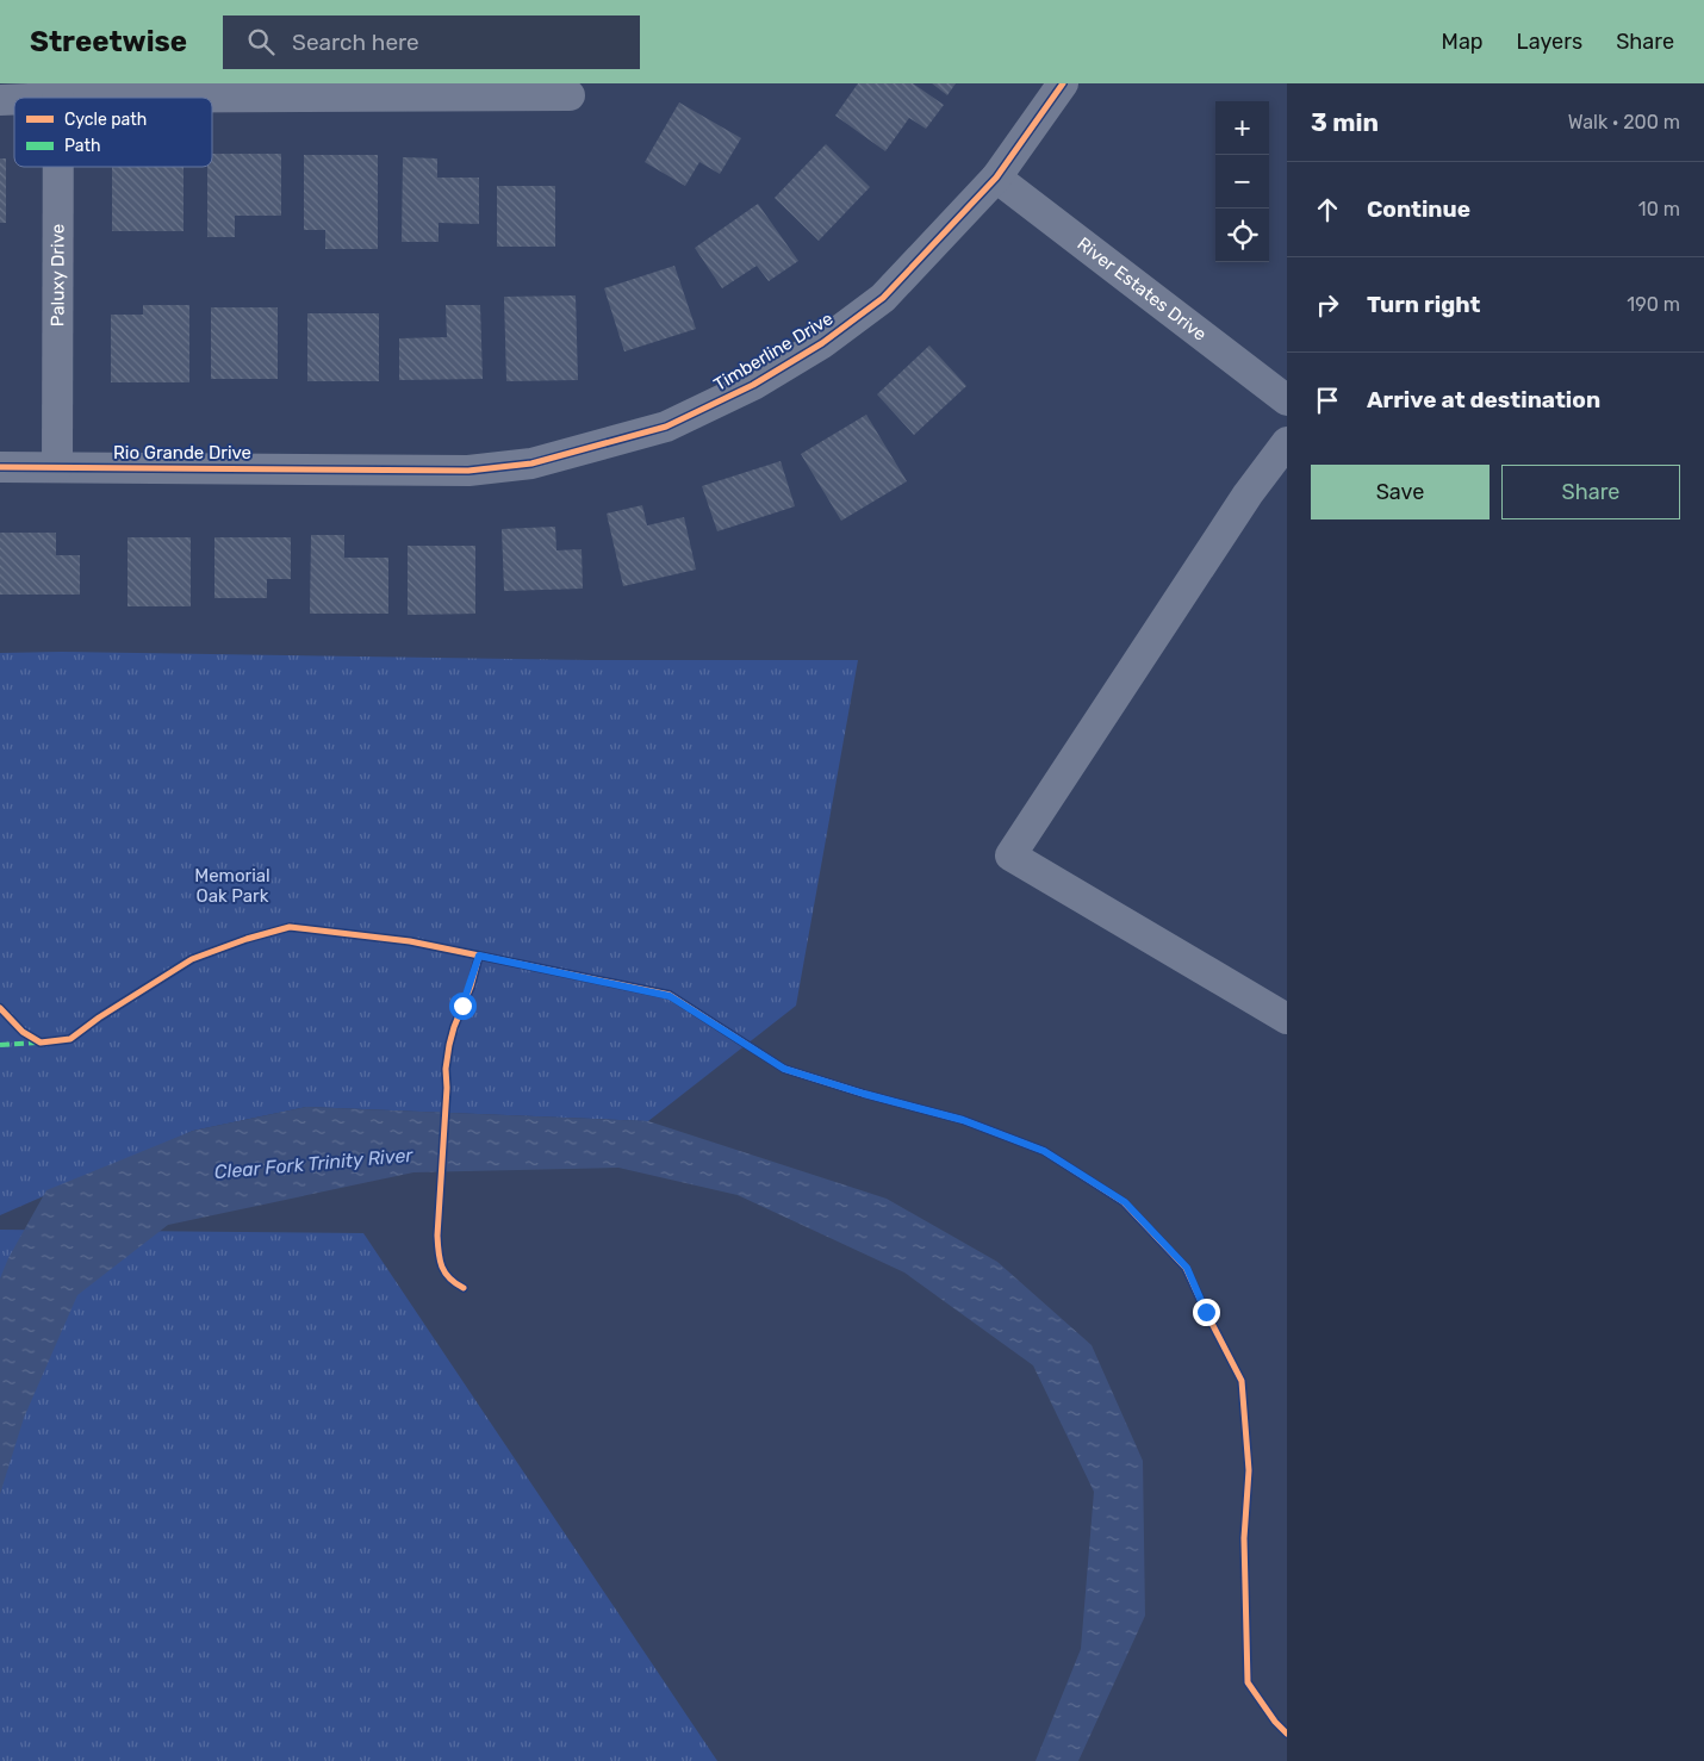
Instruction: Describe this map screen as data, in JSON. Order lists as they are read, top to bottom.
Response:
{
  "streets": {
    "street": [
      "Paluxy Drive",
      "River Estates Drive",
      "Timberline Drive",
      "Rio Grande Drive"
    ]
  },
  "crossings": [
    ["Paluxy Drive", "Rio Grande Drive"],
    ["River Estates Drive", "Timberline Drive"],
    ["Timberline Drive", "Rio Grande Drive"]
  ],
  "water": ["Clear Fork Trinity River"],
  "parks": ["Memorial Oak Park"],
  "legend": ["Cycle path", "Path"],
  "page": {
    "header": "Streetwise",
    "search": "Search here",
    "nav": ["Map", "Layers", "Share"],
    "heading": ["3 min", "Walk · 200 m"],
    "map_buttons": ["+", "−"],
    "list": [
      ["Continue", "10 m"],
      ["Turn right", "190 m"],
      "Arrive at destination"
    ],
    "buttons": ["Save", "Share"]
  }
}
